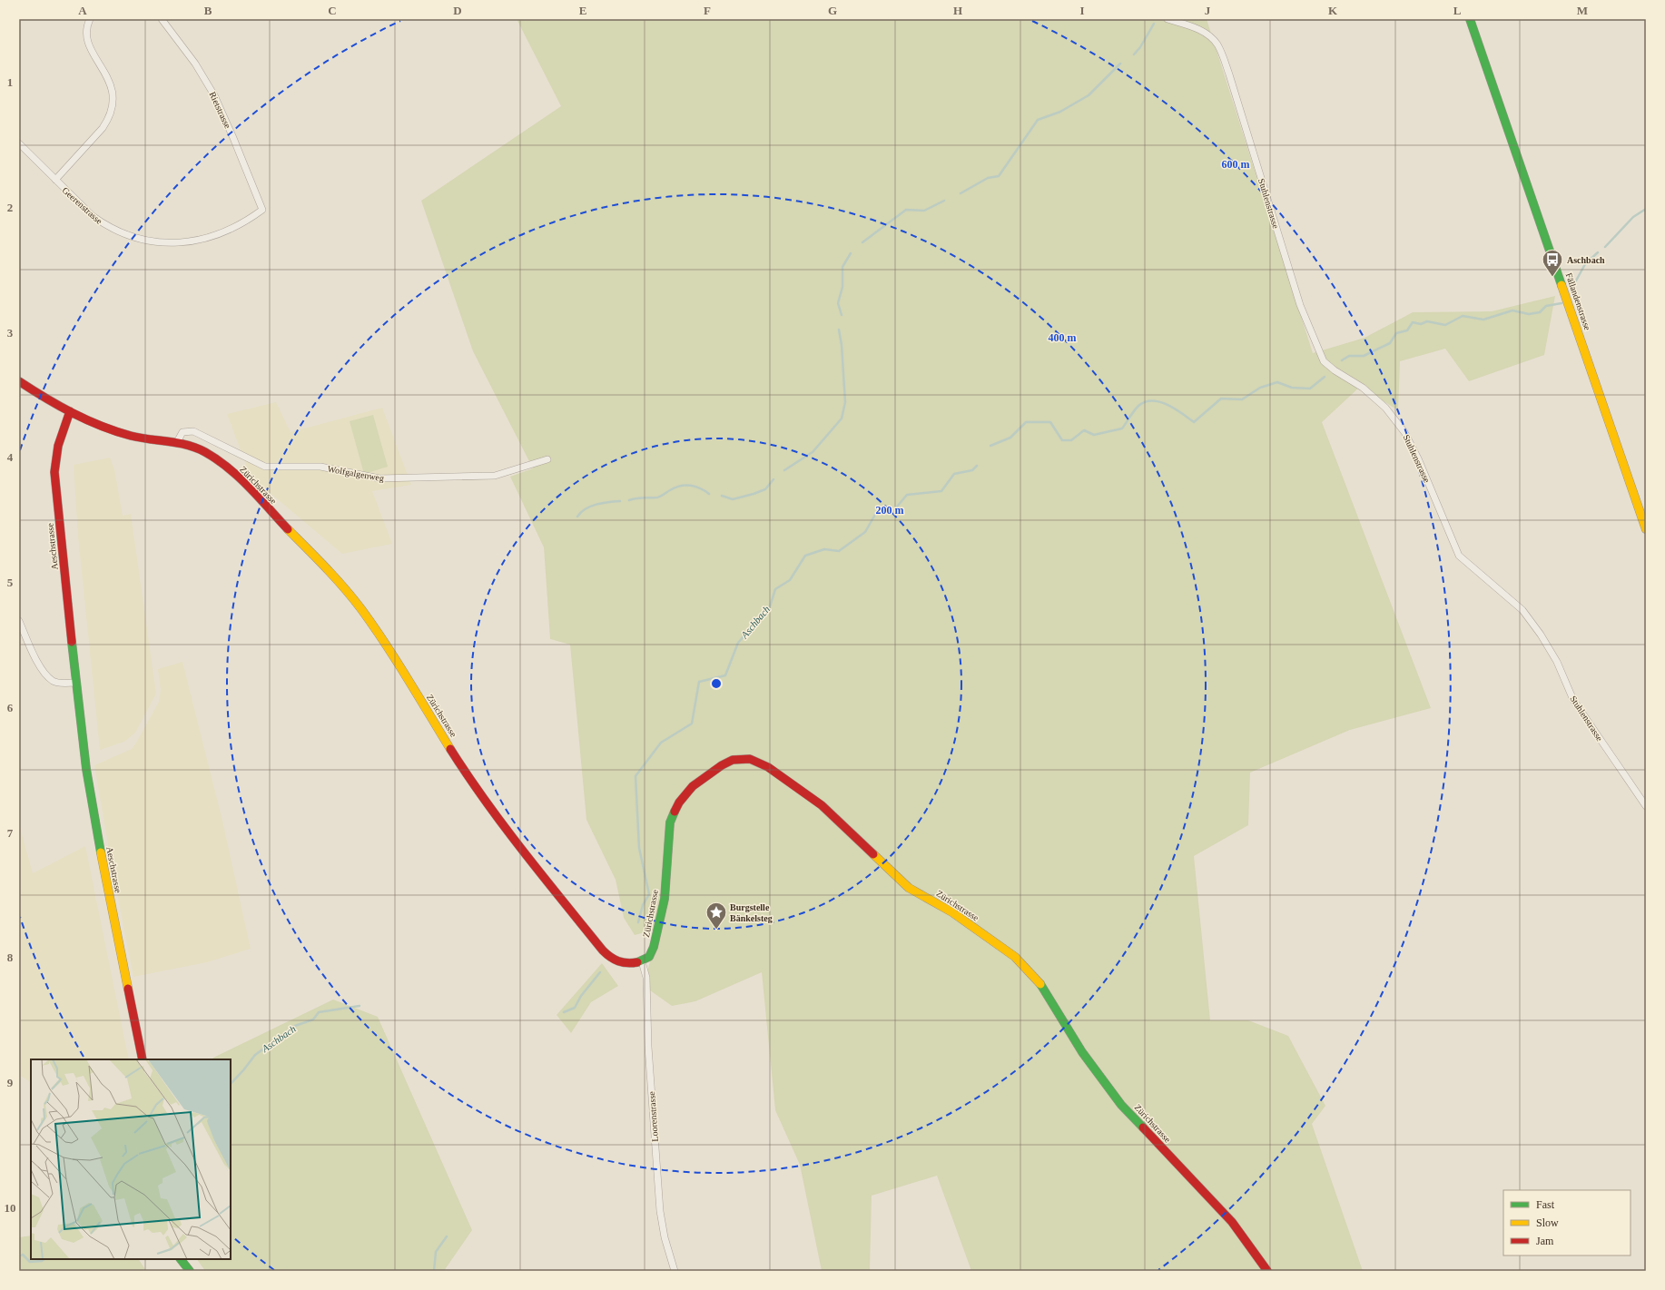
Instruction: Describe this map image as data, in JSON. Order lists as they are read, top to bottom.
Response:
{
  "streets": {
    "street": [
      "Rietstrasse",
      "Stuhlenstrasse",
      "Geerenstrasse",
      "Fällandenstrasse",
      "Wolfgalgenweg",
      "Zürichstrasse",
      "Aeschstrasse",
      "Loorenstrasse"
    ]
  },
  "crossings": [
    ["Rietstrasse", "Geerenstrasse"],
    ["Wolfgalgenweg", "Zürichstrasse"],
    ["Zürichstrasse", "Aeschstrasse"],
    ["Zürichstrasse", "Loorenstrasse"]
  ],
  "water": ["Aschbach"],
  "places": {
    "bus stop": ["Aschbach"],
    "place": ["Burgstelle Bänkelsteg"]
  },
  "legend": ["Fast", "Slow", "Jam"],
  "grid": {
    "columns": [
      "A",
      "B",
      "C",
      "D",
      "E",
      "F",
      "G",
      "H",
      "I",
      "J",
      "K",
      "L",
      "M"
    ],
    "rows": [
      "1",
      "2",
      "3",
      "4",
      "5",
      "6",
      "7",
      "8",
      "9",
      "10"
    ]
  },
  "rings": ["600 m", "400 m", "200 m"]
}
